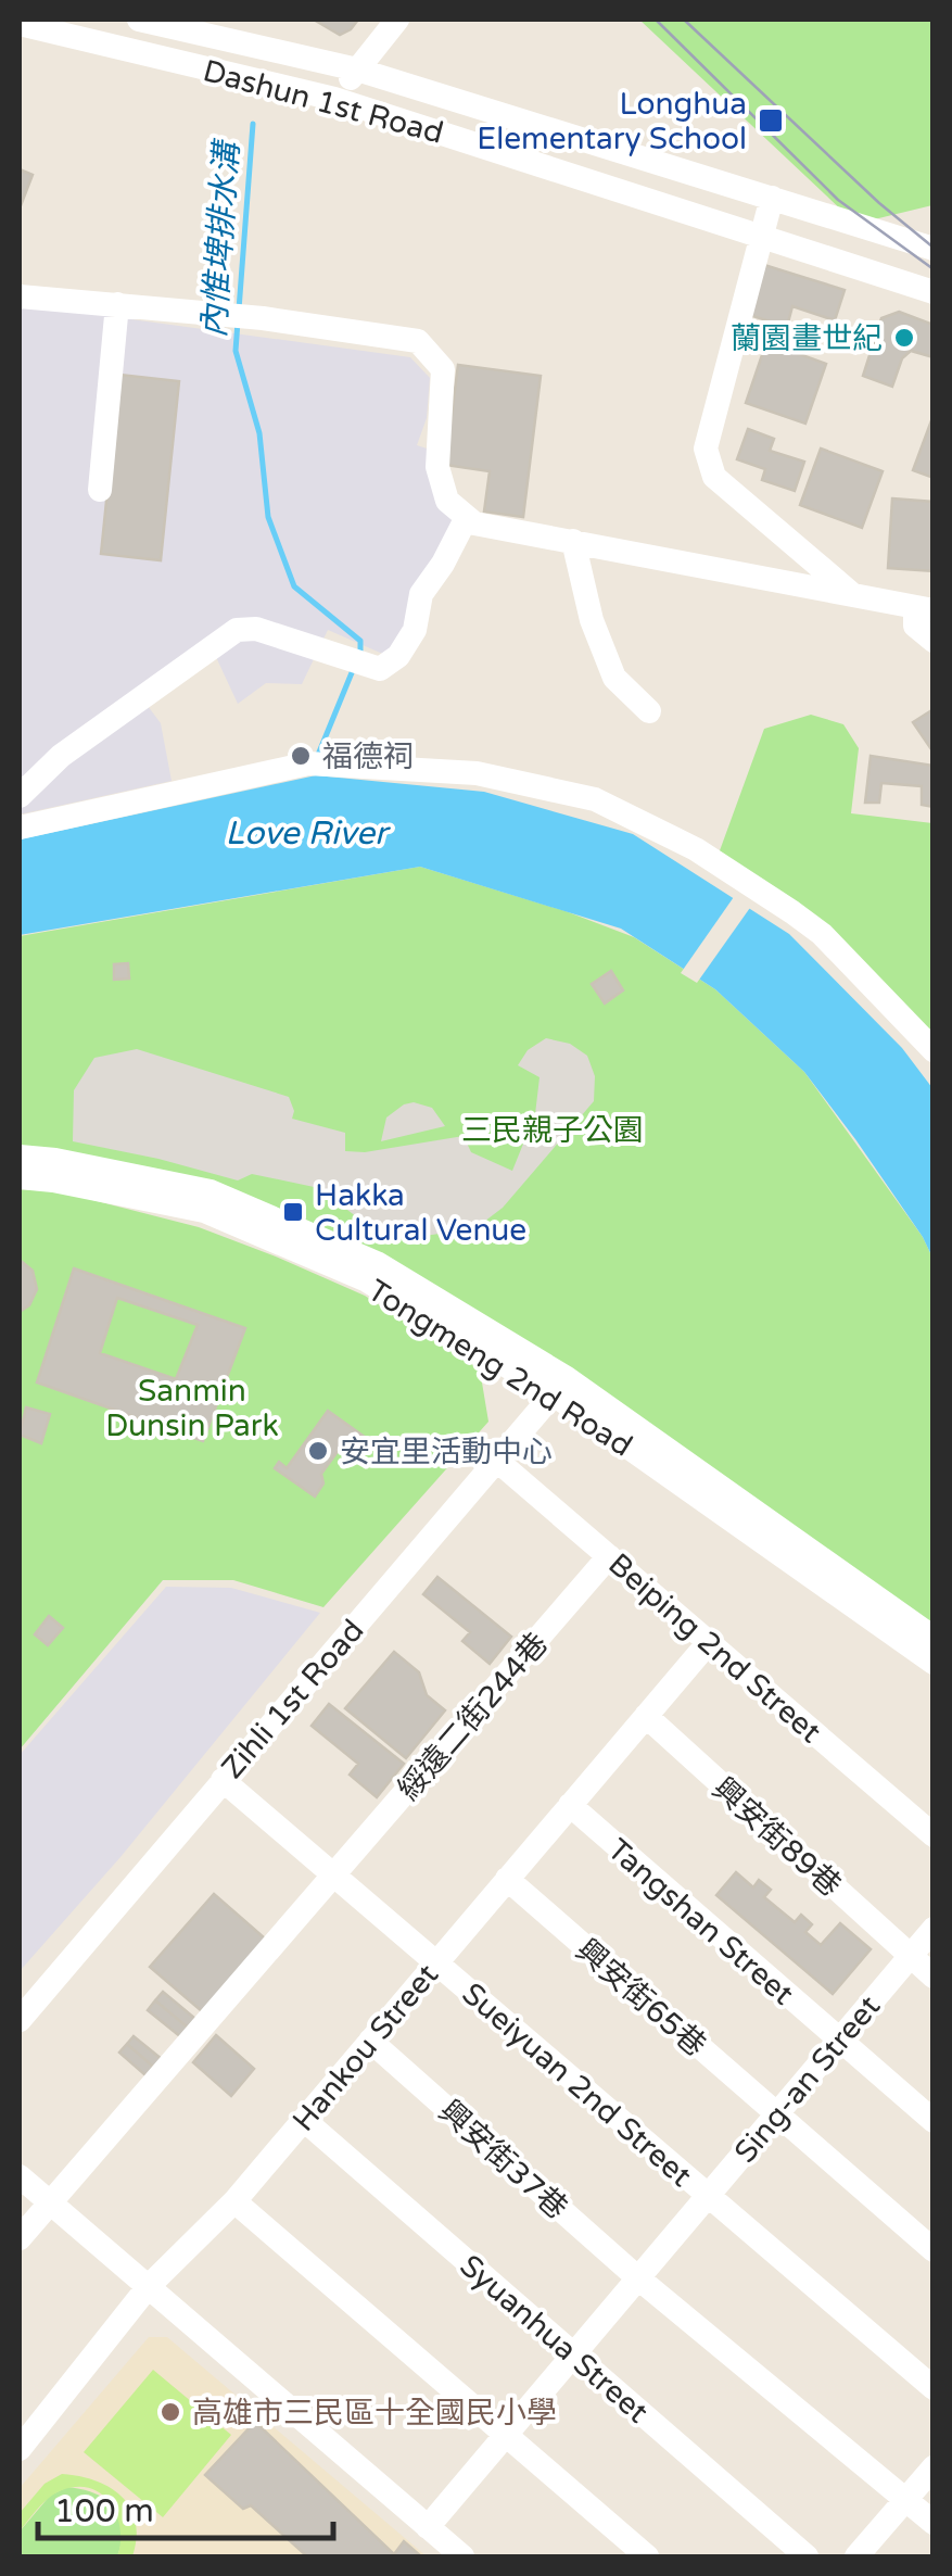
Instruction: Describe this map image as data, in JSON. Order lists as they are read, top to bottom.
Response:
{
  "streets": {
    "street": [
      "Dashun 1st Road",
      "Tongmeng 2nd Road",
      "Beiping 2nd Street",
      "Zihli 1st Road",
      "綏遠二街244巷",
      "興安街89巷",
      "Tangshan Street",
      "興安街65巷",
      "Hankou Street",
      "Sing-an Street",
      "Sueiyuan 2nd Street",
      "興安街37巷",
      "Syuanhua Street"
    ]
  },
  "crossings": [
    ["Tongmeng 2nd Road", "Zihli 1st Road"],
    ["Beiping 2nd Street", "Zihli 1st Road"],
    ["Beiping 2nd Street", "綏遠二街244巷"],
    ["Beiping 2nd Street", "Hankou Street"],
    ["Zihli 1st Road", "Sueiyuan 2nd Street"],
    ["綏遠二街244巷", "Sueiyuan 2nd Street"],
    ["興安街89巷", "Hankou Street"],
    ["興安街89巷", "Sing-an Street"],
    ["Tangshan Street", "Hankou Street"],
    ["Tangshan Street", "Sing-an Street"],
    ["興安街65巷", "Hankou Street"],
    ["興安街65巷", "Sing-an Street"],
    ["Hankou Street", "Sueiyuan 2nd Street"],
    ["Hankou Street", "興安街37巷"],
    ["Hankou Street", "Syuanhua Street"],
    ["Sing-an Street", "Sueiyuan 2nd Street"],
    ["Sing-an Street", "興安街37巷"],
    ["Sing-an Street", "Syuanhua Street"]
  ],
  "water": ["內惟埤排水溝", "Love River"],
  "parks": ["三民親子公園", "Sanmin Dunsin Park"],
  "places": {
    "transit": ["Longhua Elementary School", "Hakka Cultural Venue"],
    "other": [
      "蘭園畫世紀",
      "福德祠",
      "安宜里活動中心",
      "高雄市三民區十全國民小學"
    ]
  },
  "scale_bar": "100 m"
}
